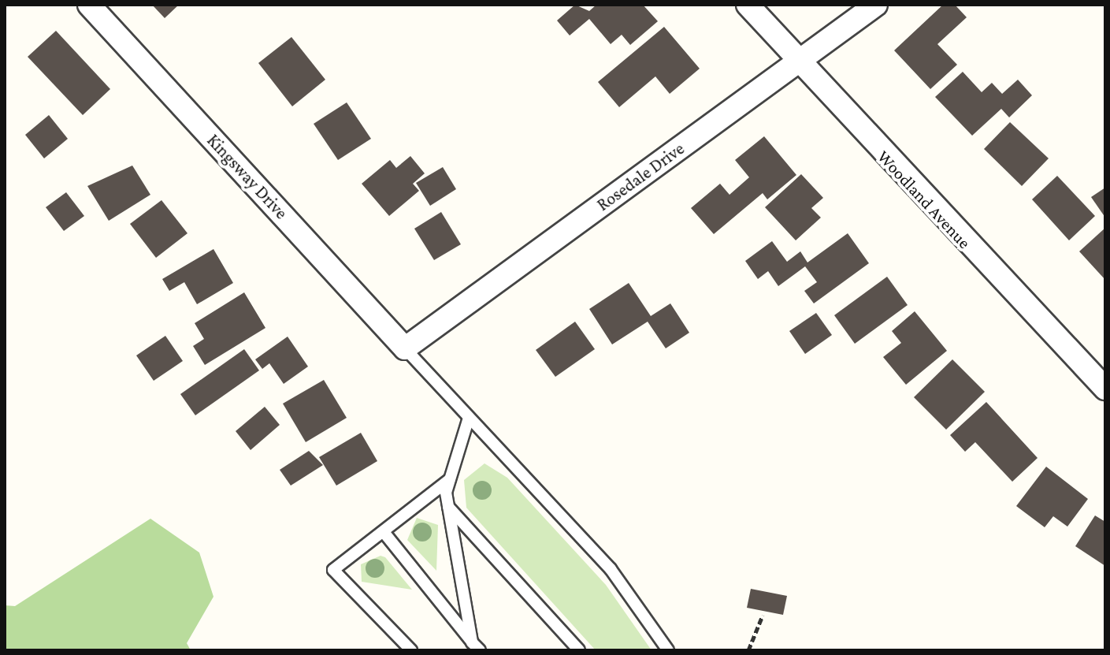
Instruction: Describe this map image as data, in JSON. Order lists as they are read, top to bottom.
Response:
{
  "streets": {
    "street": ["Kingsway Drive", "Rosedale Drive", "Woodland Avenue"]
  },
  "crossings": [
    ["Kingsway Drive", "Rosedale Drive"],
    ["Rosedale Drive", "Woodland Avenue"]
  ]
}
